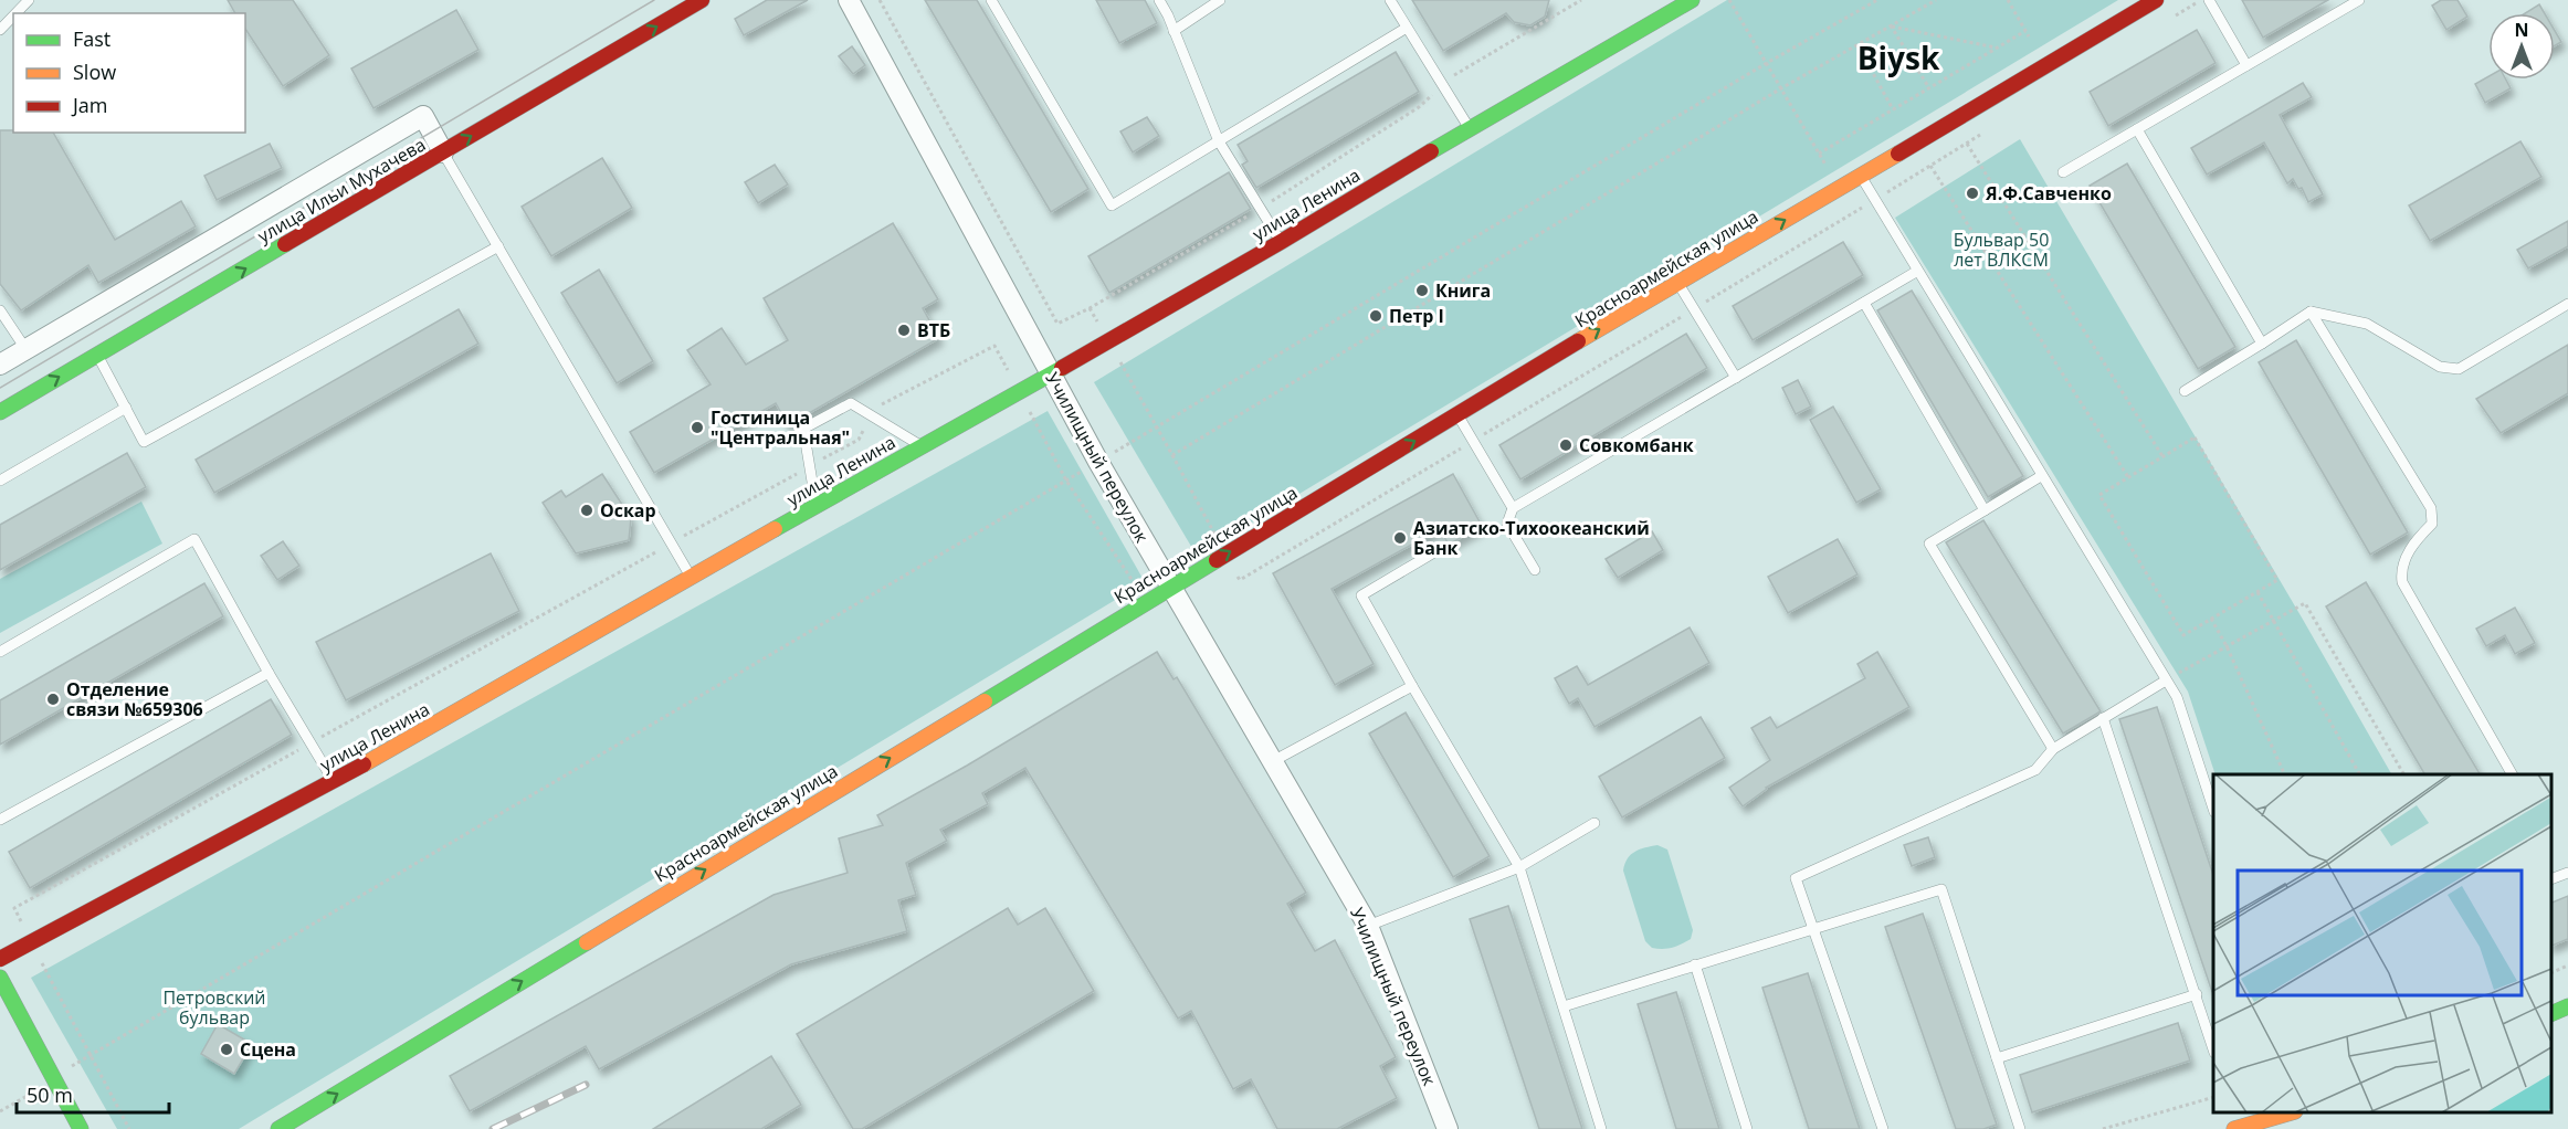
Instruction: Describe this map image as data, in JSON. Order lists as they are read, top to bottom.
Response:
{
  "streets": {
    "main road": ["улица Ильи Мухачева", "улица Ленина", "Красноармейская улица"],
    "street": ["Училищный переулок"]
  },
  "crossings": [
    ["улица Ленина", "Училищный переулок"],
    ["Красноармейская улица", "Училищный переулок"]
  ],
  "one_way": ["улица Ильи Мухачева", "Красноармейская улица"],
  "districts": ["Biysk"],
  "parks": ["Бульвар 50 лет ВЛКСМ", "Петровский бульвар"],
  "places": [
    "Я.Ф.Савченко",
    "Книга",
    "Петр I",
    "ВТБ",
    "Гостиница \"Центральная\"",
    "Совкомбанк",
    "Оскар",
    "Азиатско-Тихоокеанский Банк",
    "Отделение связи №659306",
    "Сцена"
  ],
  "legend": ["Fast", "Slow", "Jam"],
  "scale_bar": "50 m",
  "north": "top"
}
